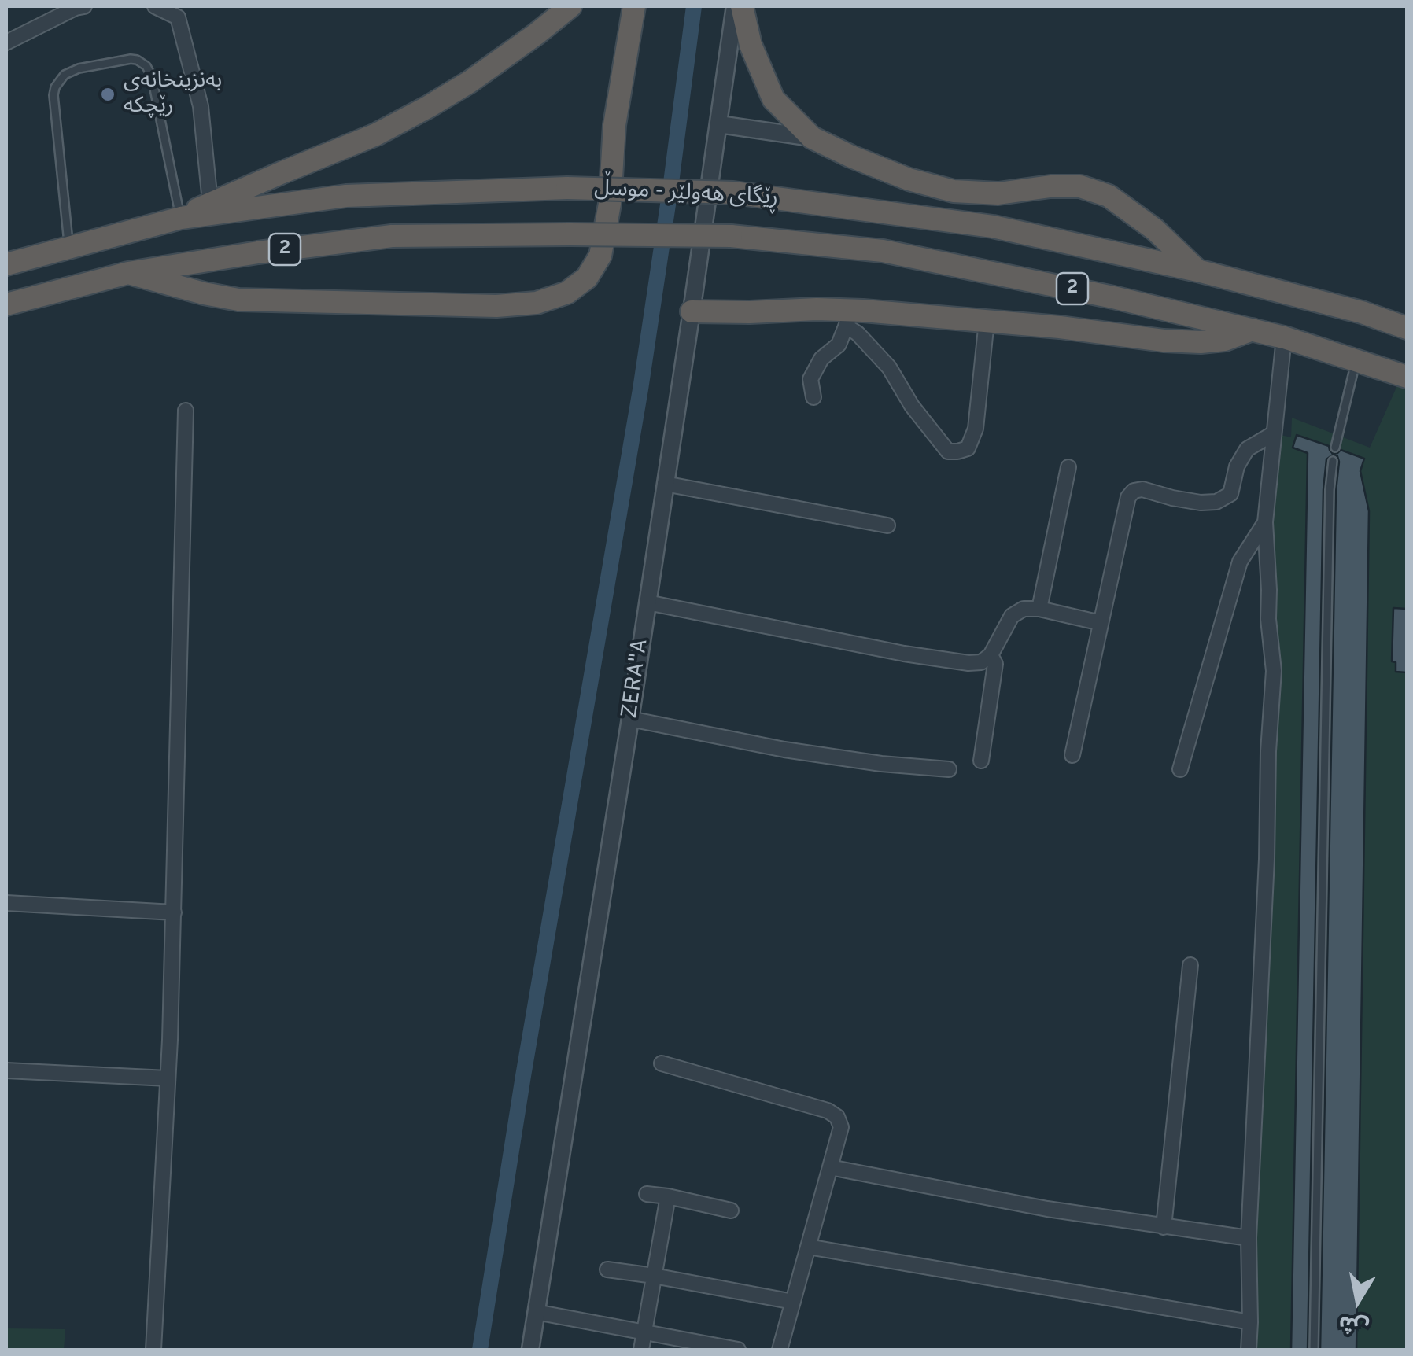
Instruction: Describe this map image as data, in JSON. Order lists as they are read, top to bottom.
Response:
{
  "streets": {
    "highway": ["ڕێگای هەولێر - موسڵ", "2"],
    "street": ["ZERA\"A"]
  },
  "crossings": [
    ["ڕێگای هەولێر - موسڵ", "2"]
  ],
  "places": ["بەنزینخانەی رێچکە"],
  "north": "bottom"
}
